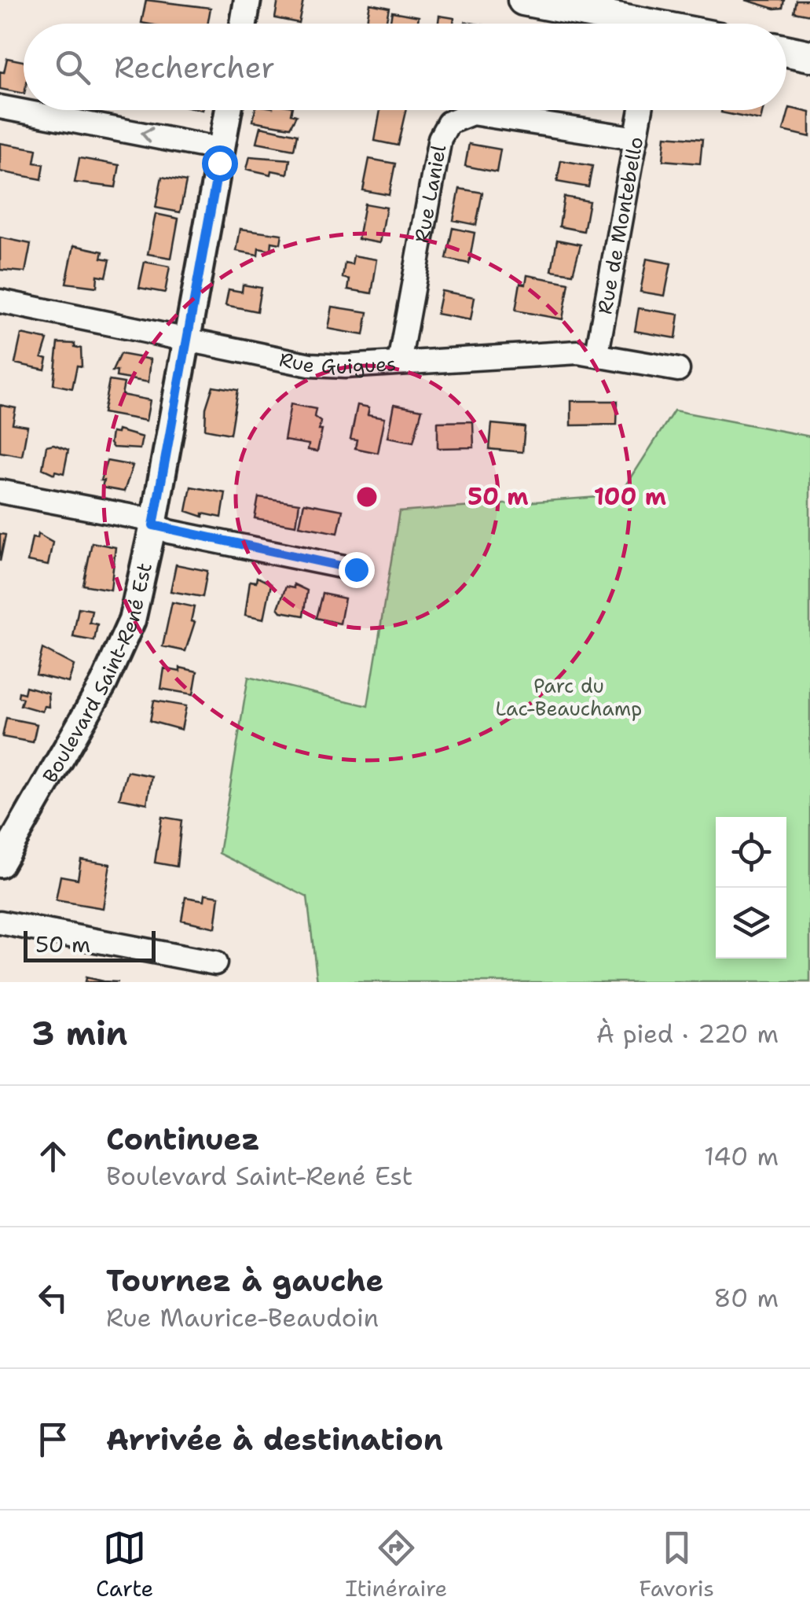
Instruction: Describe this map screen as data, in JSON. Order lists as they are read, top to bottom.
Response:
{
  "streets": {
    "street": [
      "Rue Laniel",
      "Rue de Montebello",
      "Rue Guigues",
      "Boulevard Saint-René Est"
    ]
  },
  "crossings": [
    ["Rue Laniel", "Rue de Montebello"],
    ["Rue Laniel", "Rue Guigues"],
    ["Rue de Montebello", "Rue Guigues"],
    ["Rue Guigues", "Boulevard Saint-René Est"]
  ],
  "parks": ["Parc du Lac-Beauchamp"],
  "scale_bar": "50 m",
  "page": {
    "search": "Rechercher",
    "scale": "50 m",
    "heading": ["3 min", "À pied · 220 m"],
    "list": [
      ["Continuez", "Boulevard Saint-René Est", "140 m"],
      ["Tournez à gauche", "Rue Maurice-Beaudoin", "80 m"],
      "Arrivée à destination"
    ],
    "nav": ["Carte", "Itinéraire", "Favoris"]
  },
  "rings": ["50 m", "100 m"]
}
